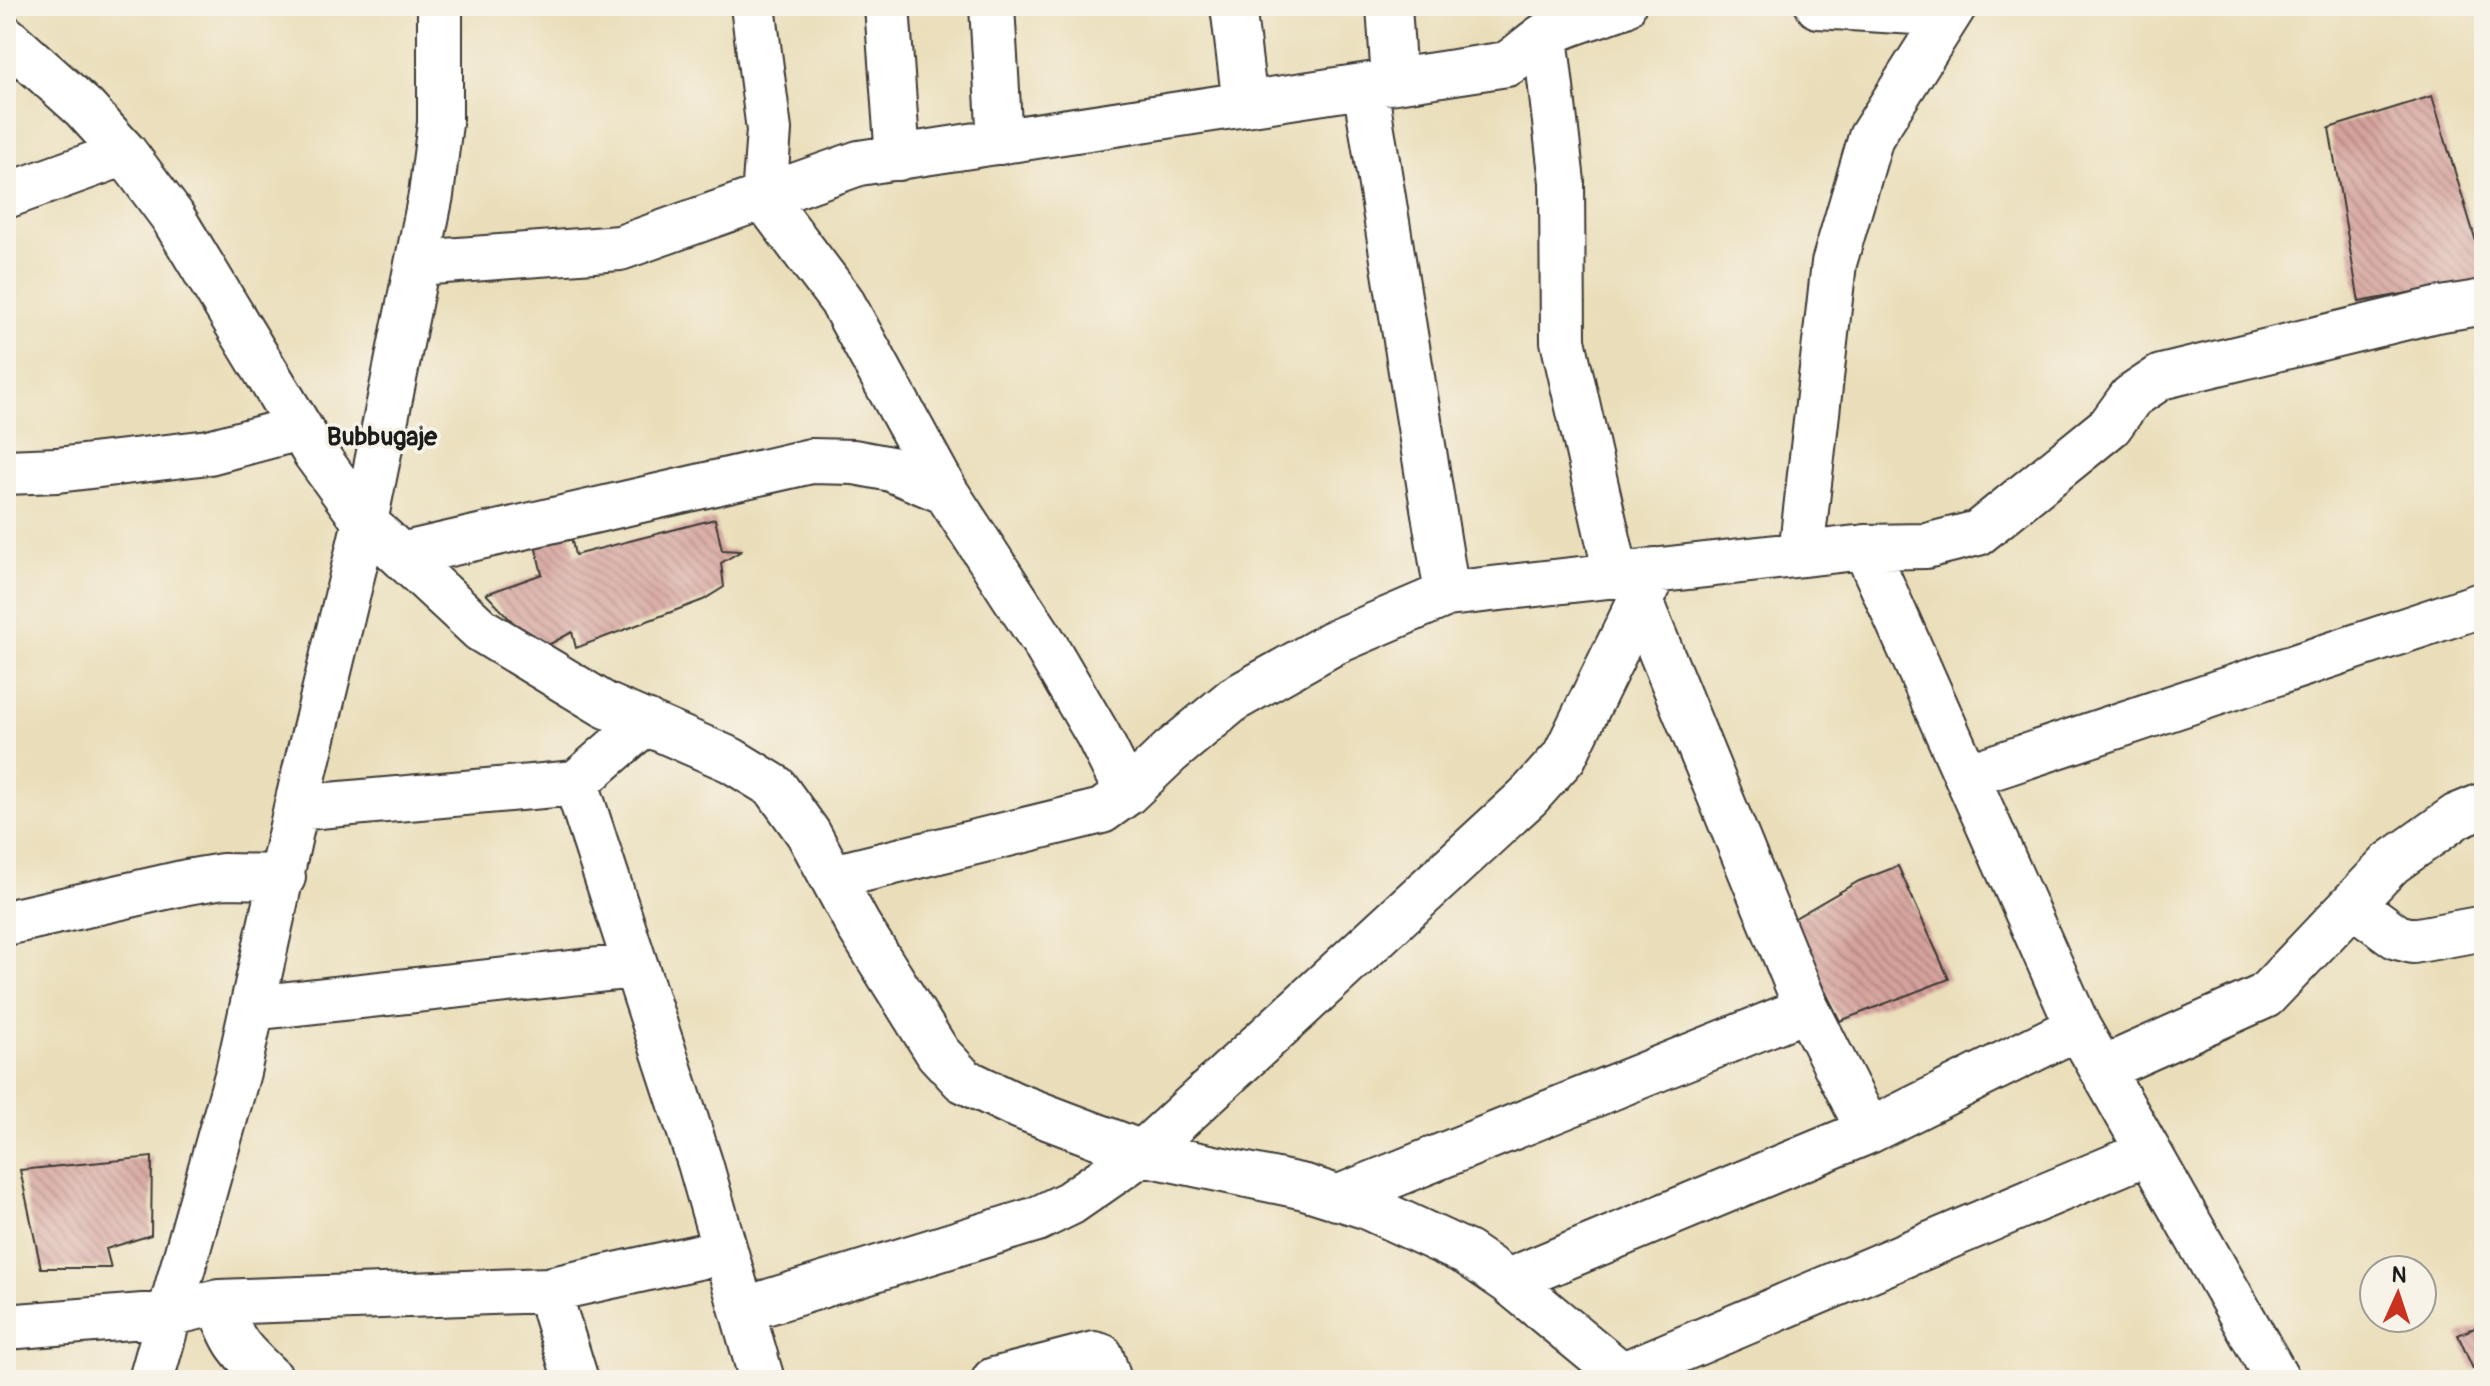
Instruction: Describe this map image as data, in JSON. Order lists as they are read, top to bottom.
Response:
{
  "districts": ["Bubbugaje"],
  "north": "top"
}
